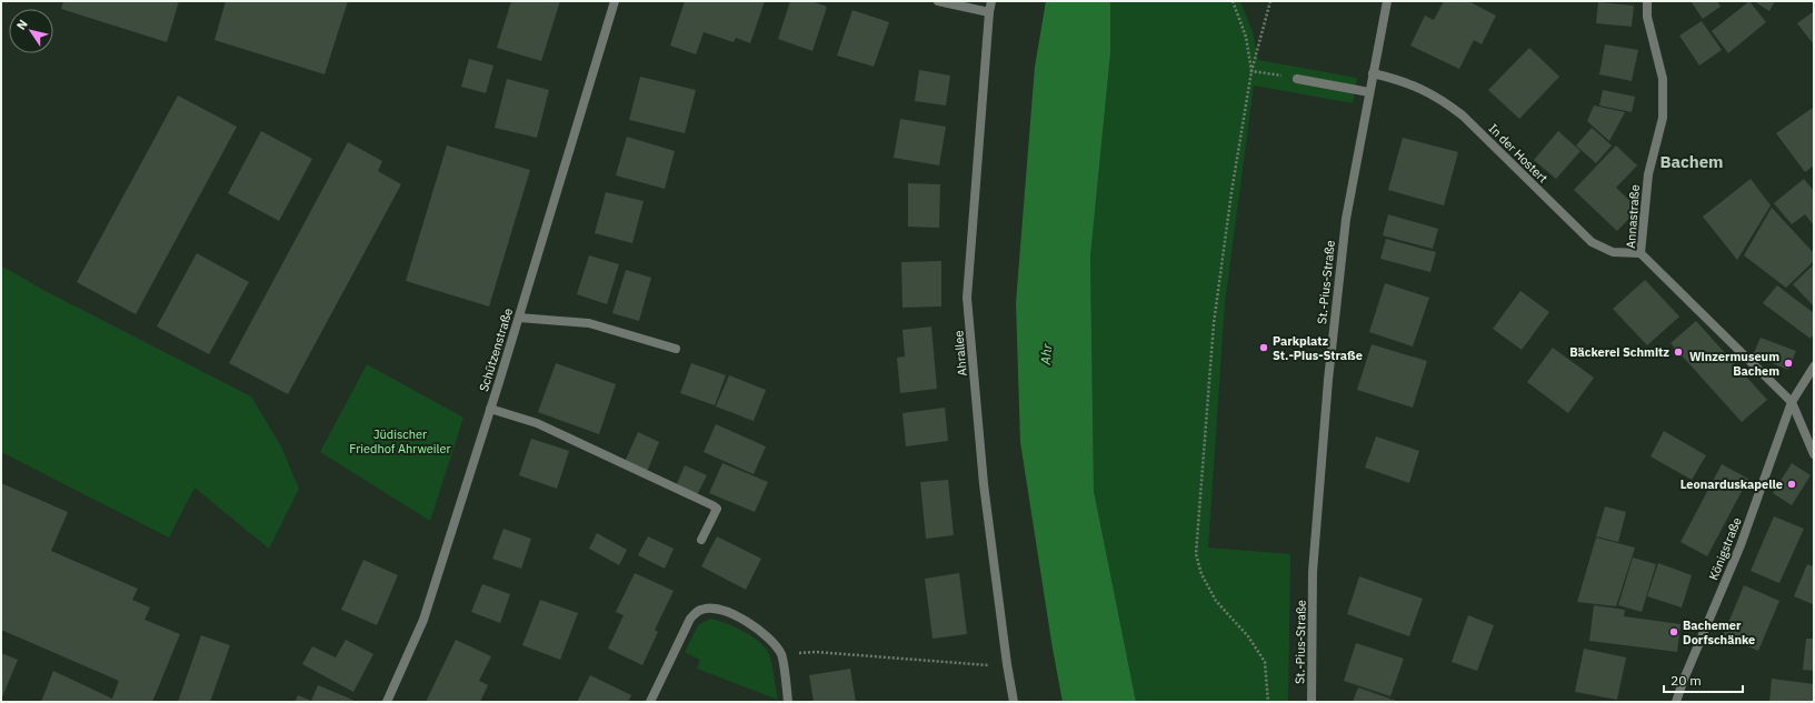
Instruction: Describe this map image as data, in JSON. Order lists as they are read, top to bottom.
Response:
{
  "streets": {
    "street": [
      "In der Hostert",
      "Annastraße",
      "St.-Pius-Straße",
      "Schützenstraße",
      "Ahrallee",
      "Königstraße"
    ]
  },
  "crossings": [
    ["In der Hostert", "Annastraße"],
    ["In der Hostert", "St.-Pius-Straße"],
    ["Annastraße", "Königstraße"]
  ],
  "districts": ["Bachem"],
  "water": ["Ahr"],
  "parks": ["Jüdischer Friedhof Ahrweiler"],
  "places": [
    "Parkplatz St.-Pius-Straße",
    "Bäckerei Schmitz",
    "Winzermuseum Bachem",
    "Leonarduskapelle",
    "Bachemer Dorfschänke"
  ],
  "scale_bar": "20 m",
  "north": "top left"
}
